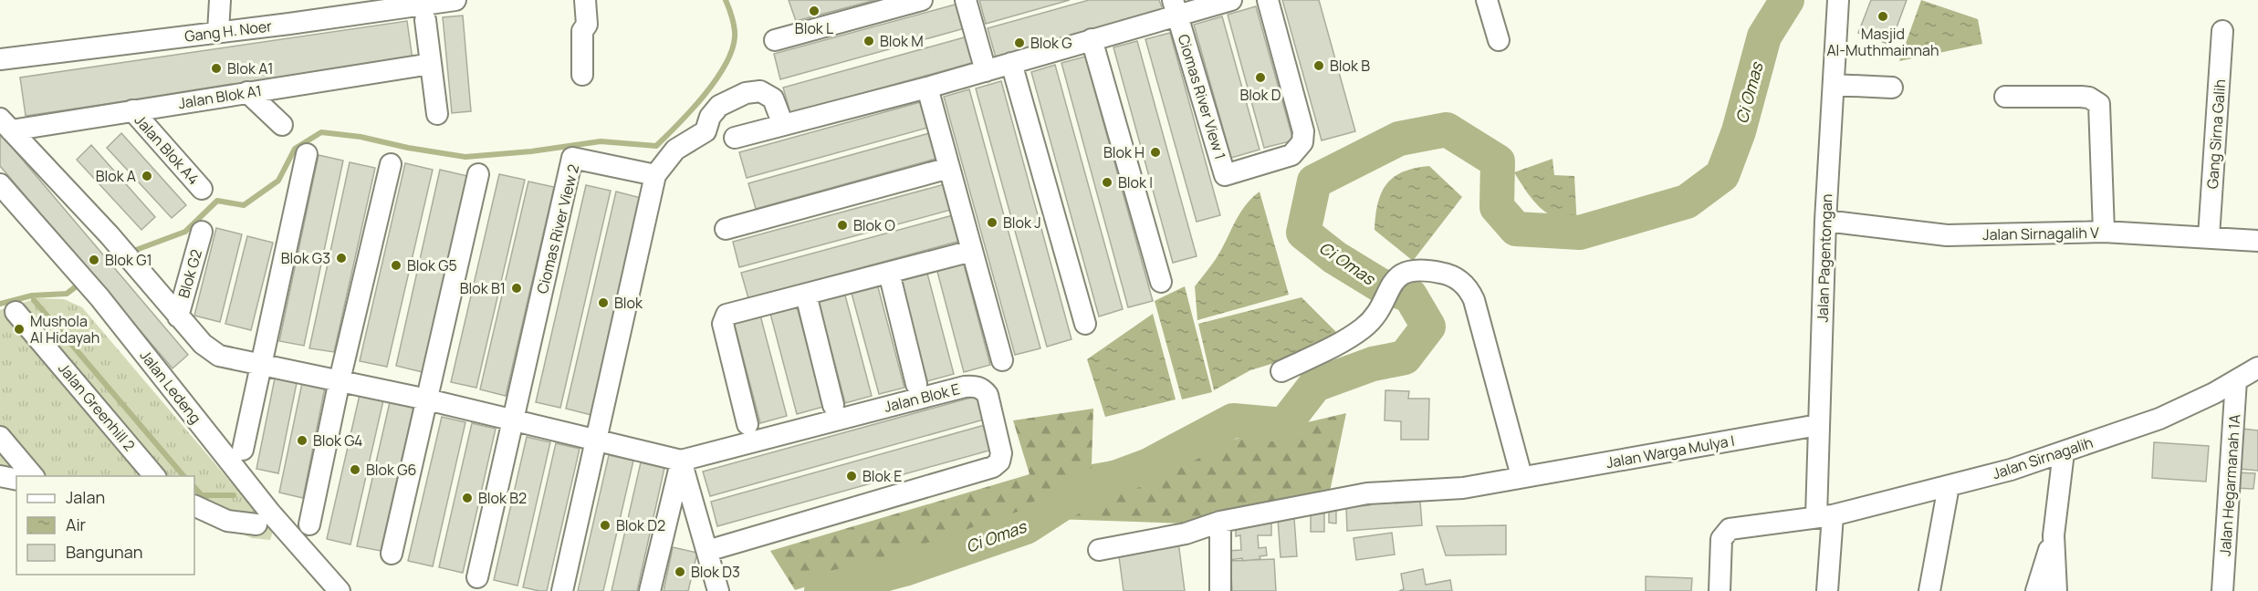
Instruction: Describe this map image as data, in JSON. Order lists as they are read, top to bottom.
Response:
{
  "streets": {
    "street": [
      "Gang H. Noer",
      "Jalan Blok A1",
      "Ciomas River View 1",
      "Gang Sirna Galih",
      "Jalan Blok A4",
      "Ciomas River View 2",
      "Jalan Sirnagalih V",
      "Jalan Pagentongan",
      "Blok G2",
      "Jalan Ledeng",
      "Jalan Blok E",
      "Jalan Greenhill 2",
      "Jalan Warga Mulya I",
      "Jalan Sirnagalih",
      "Jalan Hegarmanah 1A"
    ]
  },
  "crossings": [
    ["Jalan Blok A1", "Jalan Blok A4"],
    ["Gang Sirna Galih", "Jalan Sirnagalih V"],
    ["Jalan Sirnagalih V", "Jalan Pagentongan"],
    ["Jalan Pagentongan", "Jalan Warga Mulya I"],
    ["Jalan Pagentongan", "Jalan Sirnagalih"],
    ["Jalan Sirnagalih", "Jalan Hegarmanah 1A"]
  ],
  "water": ["Ci Omas"],
  "places": [
    "Blok L",
    "Masjid Al-Muthmainnah",
    "Blok M",
    "Blok G",
    "Blok B",
    "Blok A1",
    "Blok D",
    "Blok H",
    "Blok A",
    "Blok I",
    "Blok J",
    "Blok O",
    "Blok G3",
    "Blok G1",
    "Blok G5",
    "Blok B1",
    "Blok",
    "Mushola Al Hidayah",
    "Blok G4",
    "Blok G6",
    "Blok E",
    "Blok B2",
    "Blok D2",
    "Blok D3"
  ],
  "legend": ["Jalan", "Air", "Bangunan"]
}
